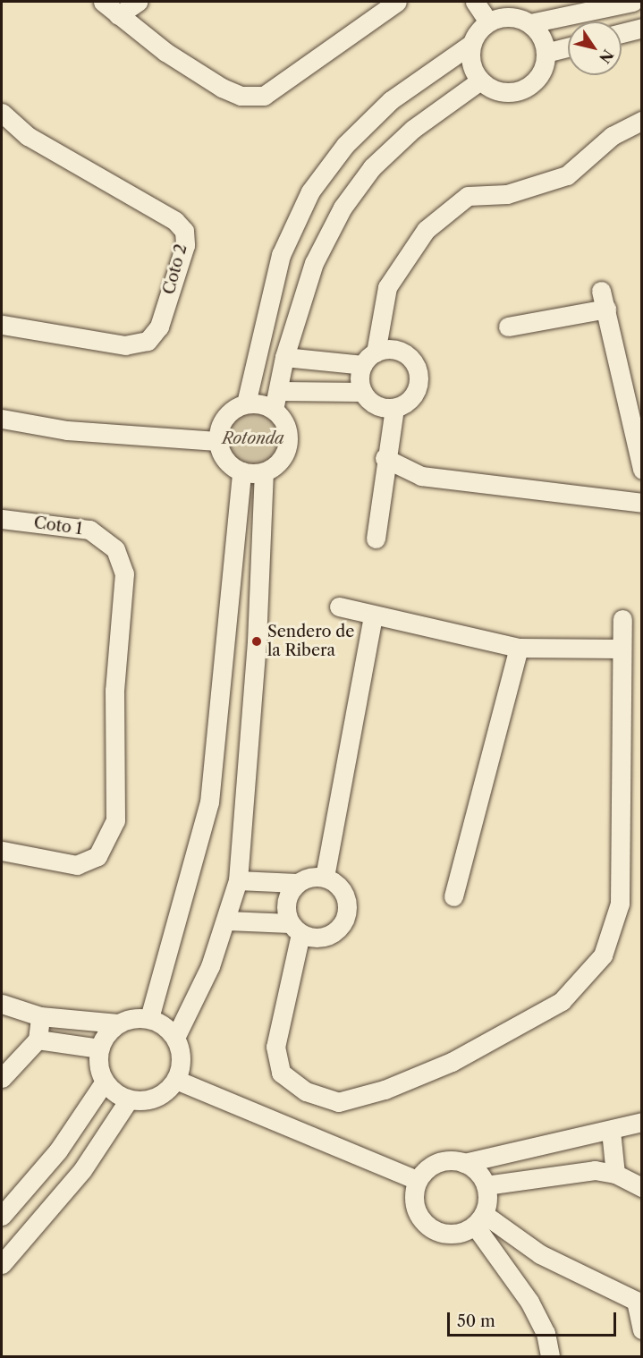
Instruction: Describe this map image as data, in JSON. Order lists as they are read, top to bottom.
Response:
{
  "streets": {
    "street": ["Coto 2", "Coto 1"]
  },
  "parks": ["Rotonda"],
  "places": ["Sendero de la Ribera"],
  "scale_bar": "50 m",
  "north": "bottom right"
}
